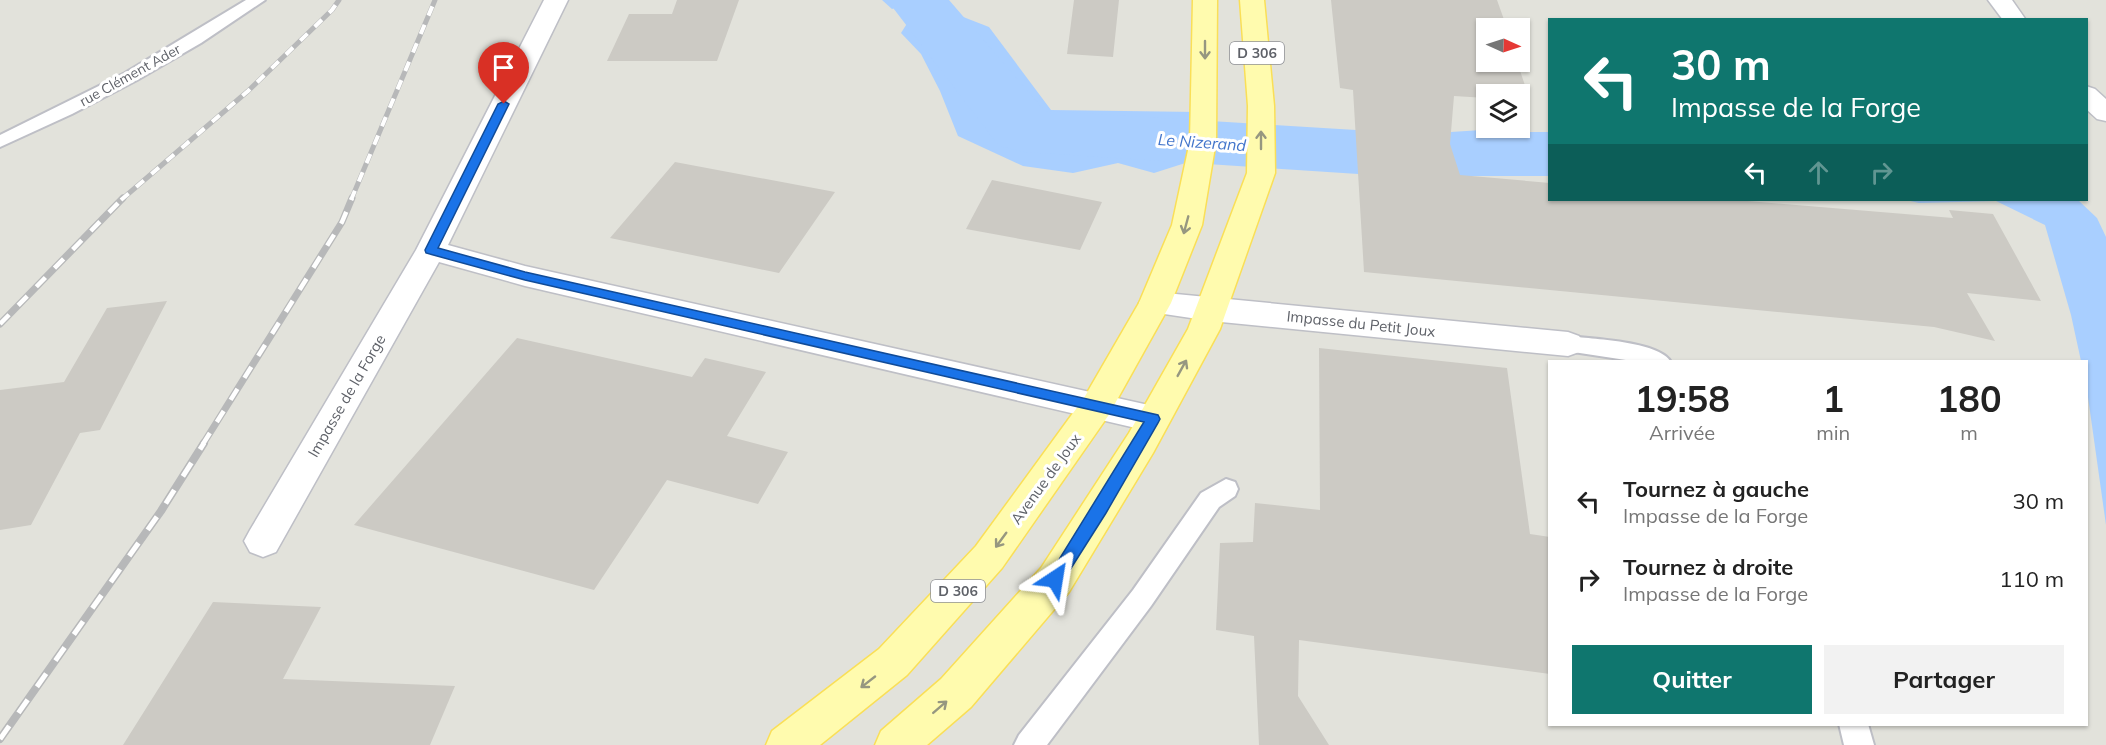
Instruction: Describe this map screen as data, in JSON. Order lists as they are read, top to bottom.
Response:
{
  "streets": {
    "main road": ["D 306", "Avenue de Joux"],
    "street": ["Impasse du Petit Joux", "Impasse de la Forge"],
    "lane": ["rue Clément Ader"]
  },
  "crossings": [
    ["D 306", "Impasse du Petit Joux"],
    ["Impasse du Petit Joux", "Avenue de Joux"]
  ],
  "water": ["Le Nizerand"],
  "north": "right",
  "page": {
    "turn": ["30 m", "Impasse de la Forge"],
    "eta": [
      "19:58",
      "Arrivée",
      "1",
      "min",
      "180",
      "m"
    ],
    "list": [
      {
        "name": "Tournez à gauche",
        "note": "Impasse de la Forge",
        "value": "30 m"
      },
      {
        "name": "Tournez à droite",
        "note": "Impasse de la Forge",
        "value": "110 m"
      }
    ],
    "buttons": ["Quitter", "Partager"]
  }
}
